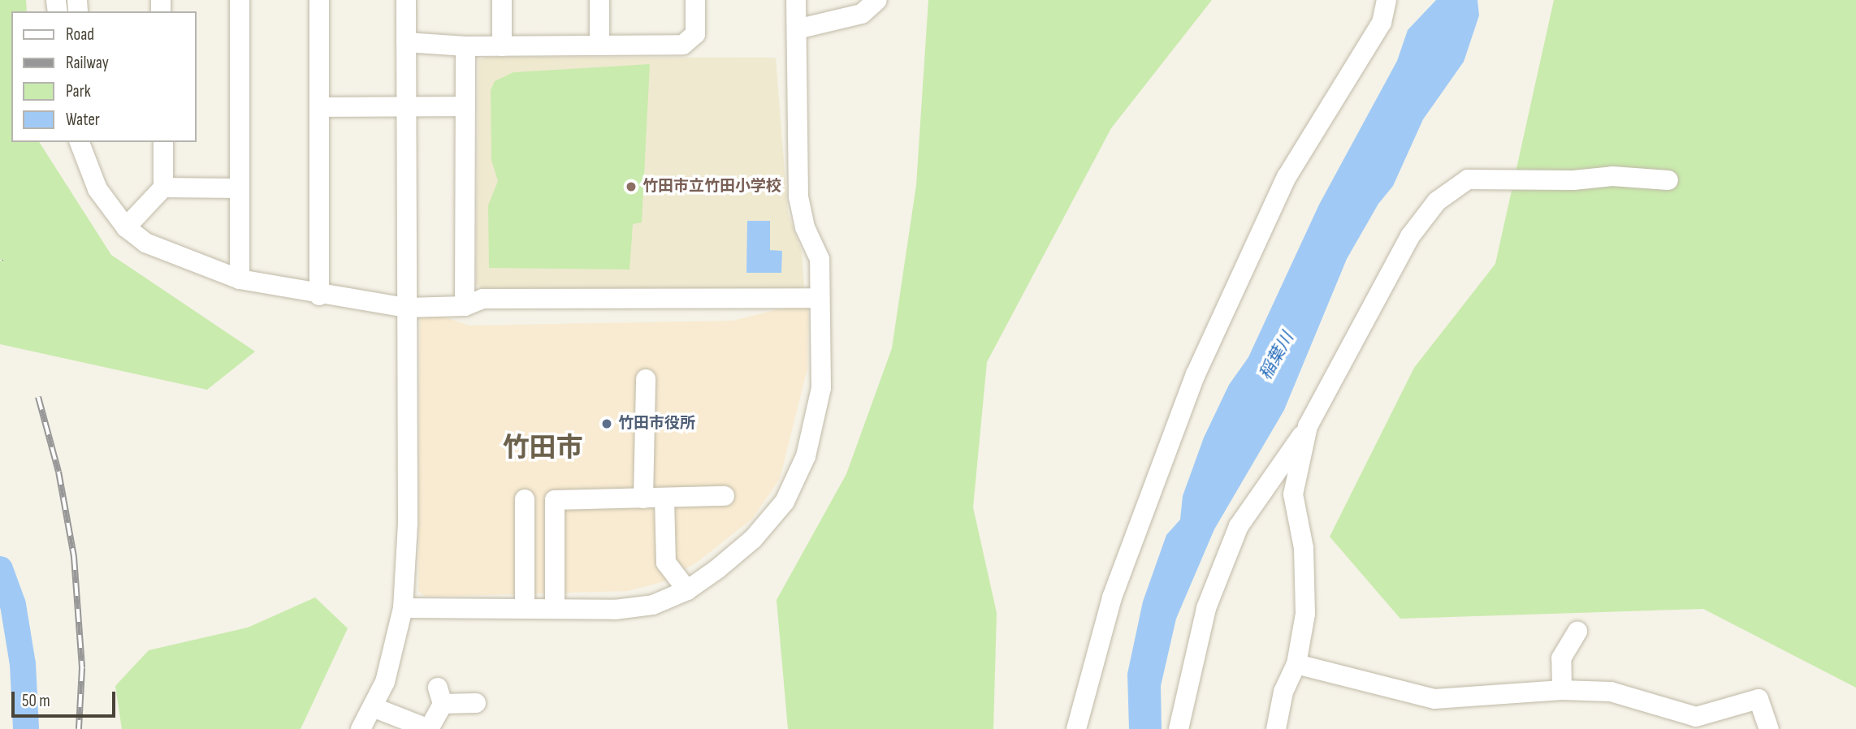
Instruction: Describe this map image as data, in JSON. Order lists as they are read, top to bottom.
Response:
{
  "districts": ["竹田市"],
  "water": ["稲葉川"],
  "places": ["竹田市立竹田小学校", "竹田市役所"],
  "legend": [
    "Road",
    "Railway",
    "Park",
    "Water"
  ],
  "scale_bar": "50 m"
}
